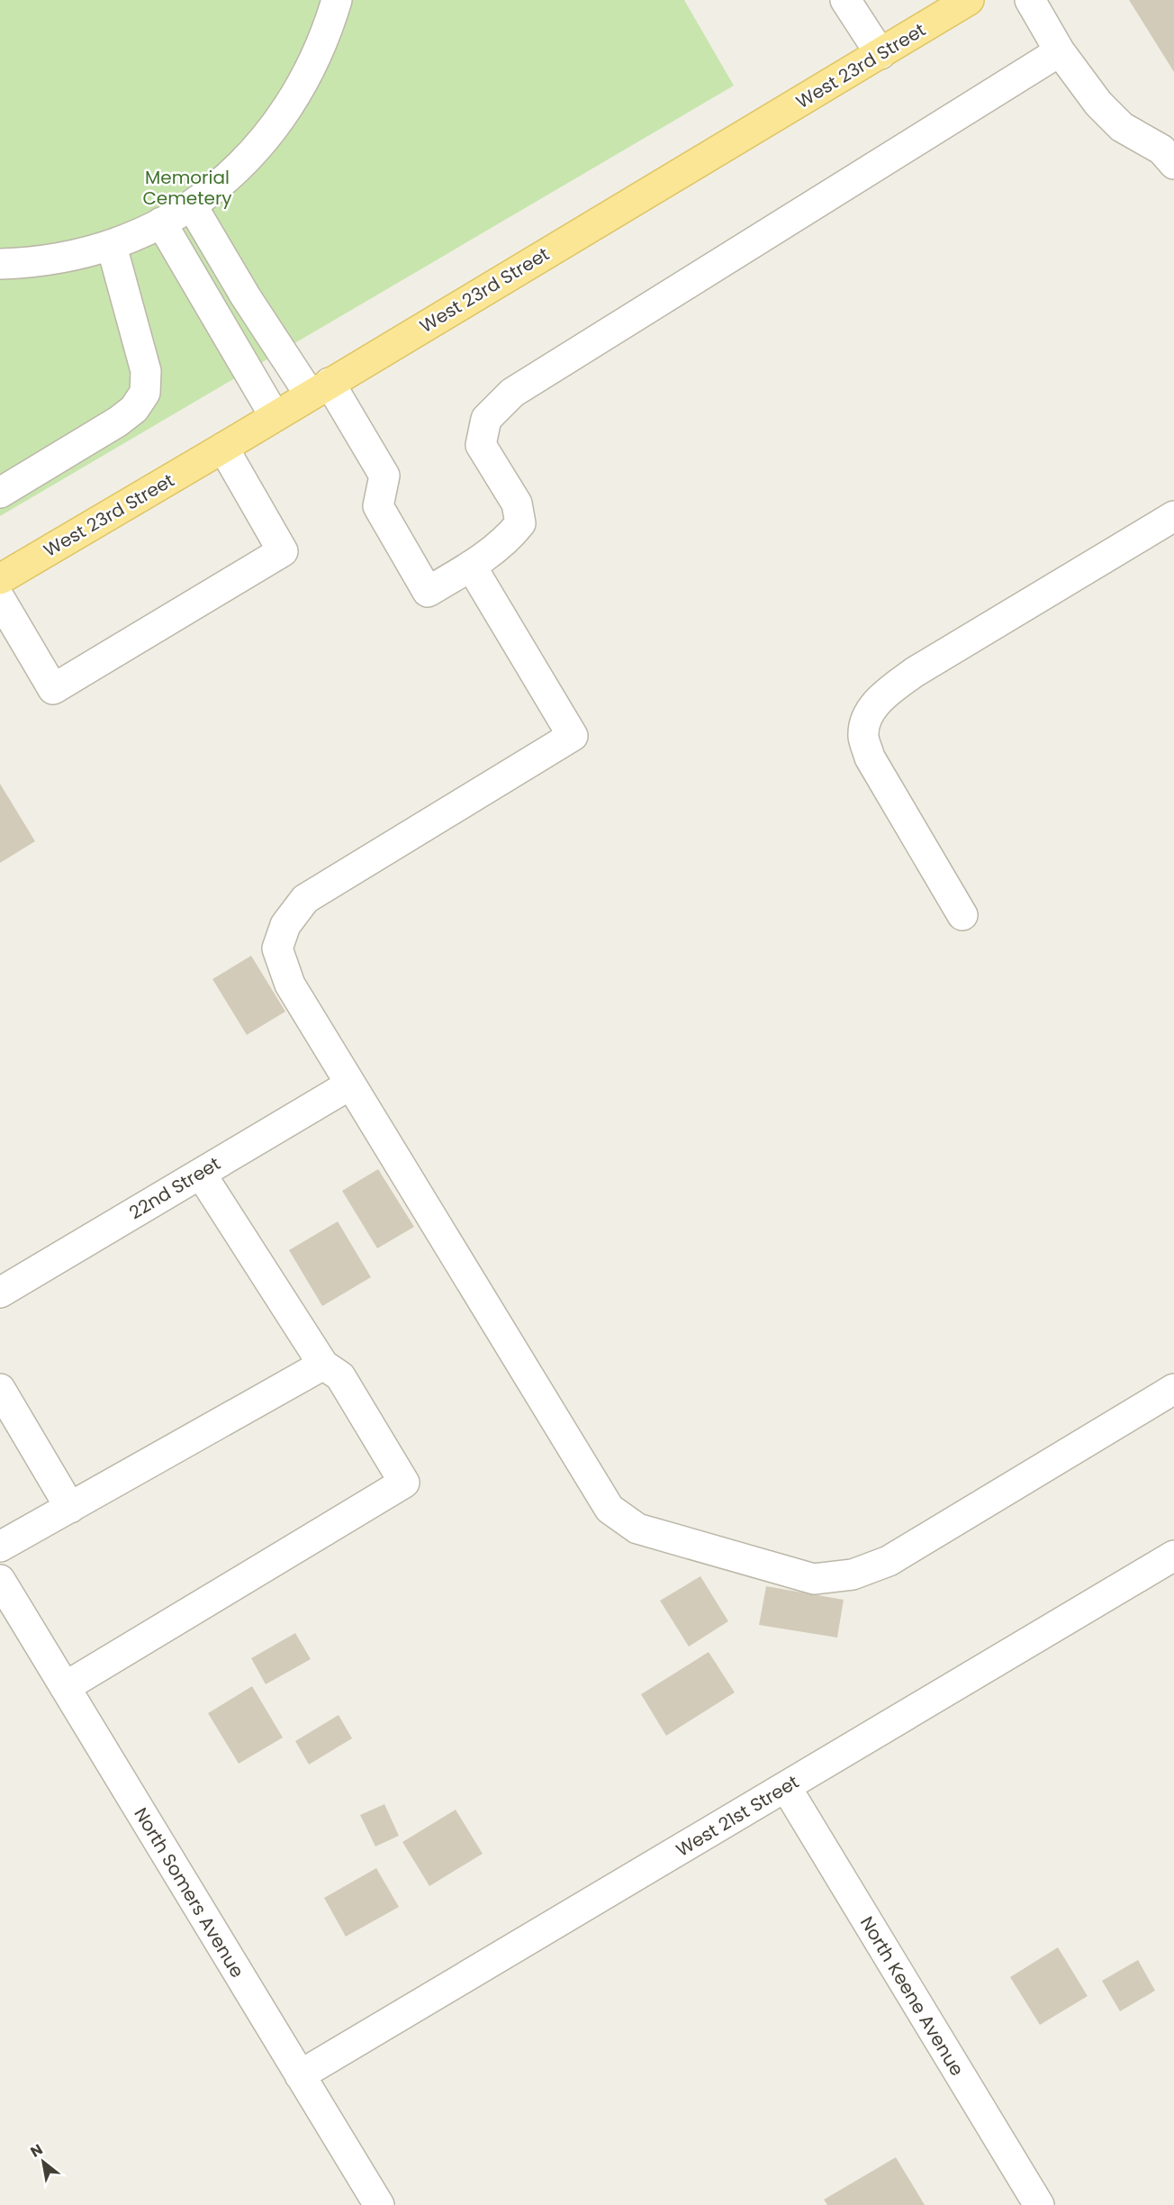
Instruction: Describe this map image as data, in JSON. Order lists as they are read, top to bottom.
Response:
{
  "streets": {
    "main road": ["West 23rd Street"],
    "street": [
      "22nd Street",
      "West 21st Street",
      "North Somers Avenue",
      "North Keene Avenue"
    ]
  },
  "crossings": [
    ["West 21st Street", "North Somers Avenue"],
    ["West 21st Street", "North Keene Avenue"]
  ],
  "parks": ["Memorial Cemetery"],
  "north": "top left"
}
